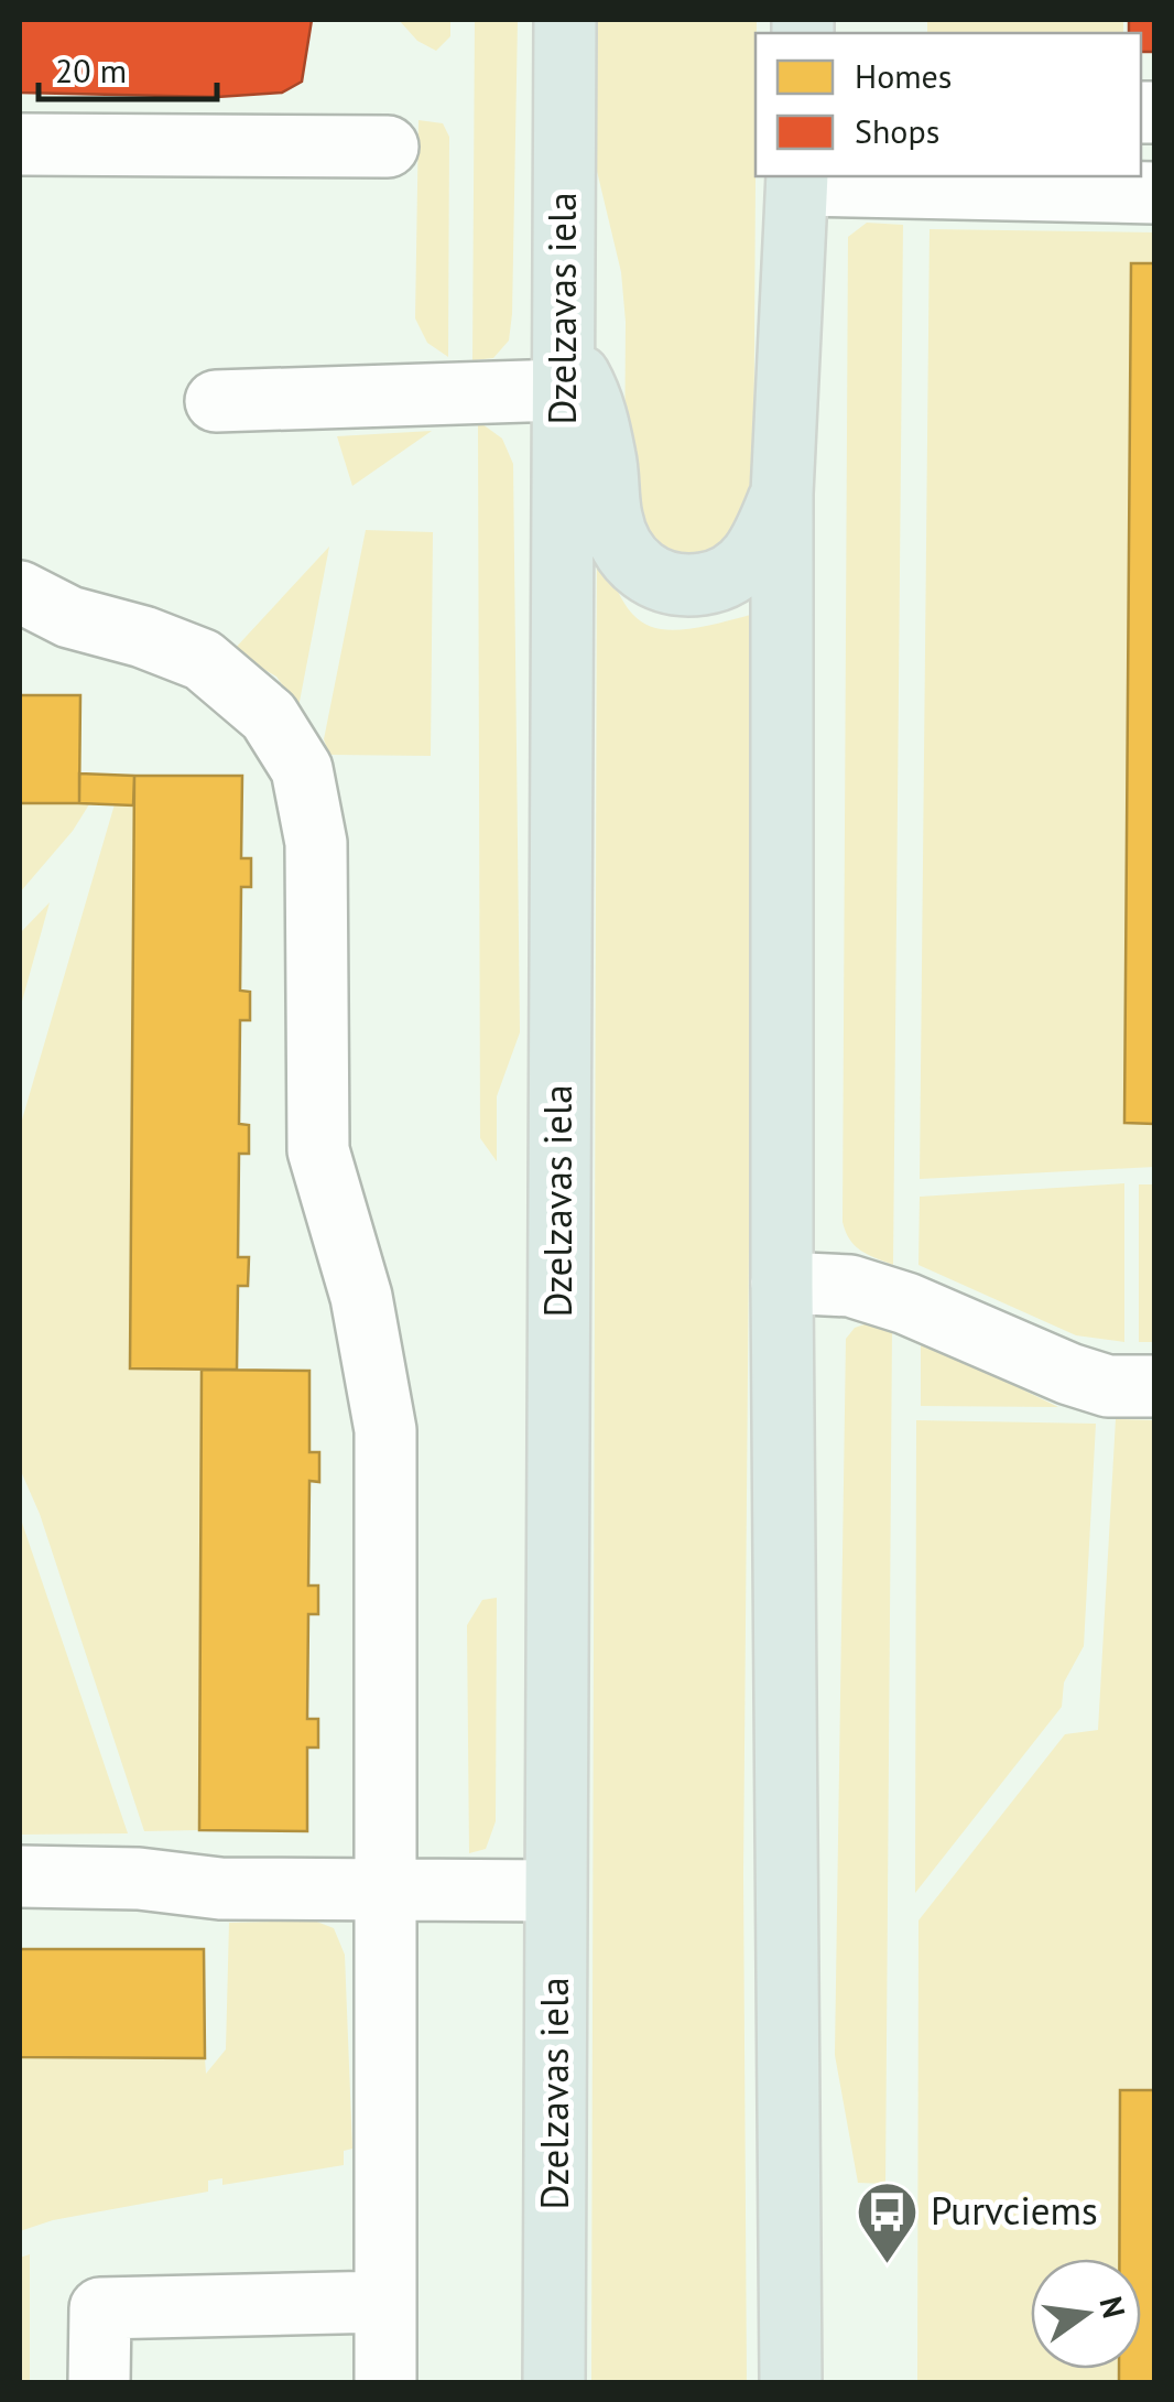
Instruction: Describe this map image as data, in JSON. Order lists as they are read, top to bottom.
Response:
{
  "streets": {
    "main road": ["Dzelzavas iela"]
  },
  "places": {
    "bus stop": ["Purvciems"]
  },
  "legend": ["Homes", "Shops"],
  "scale_bar": "20 m",
  "north": "right"
}
